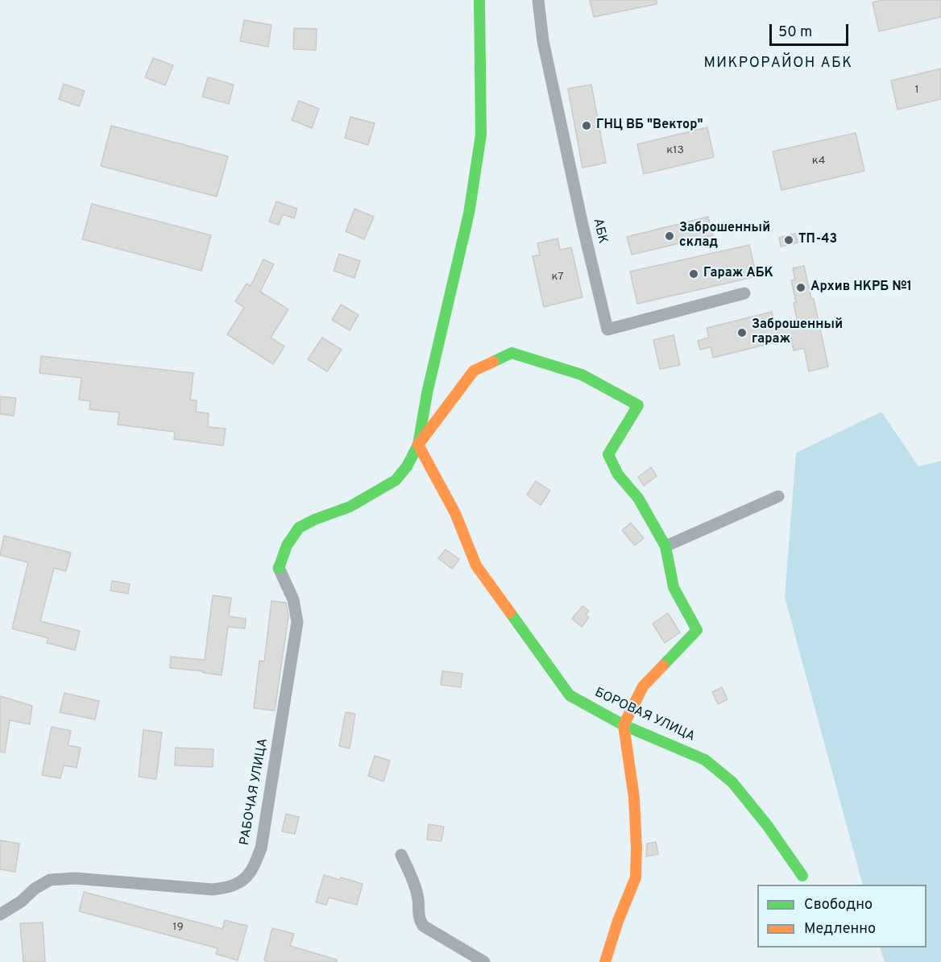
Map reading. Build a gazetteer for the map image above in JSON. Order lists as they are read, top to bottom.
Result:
{
  "streets": {
    "street": ["АБК", "БОРОВАЯ УЛИЦА", "РАБОЧАЯ УЛИЦА"]
  },
  "districts": ["МИКРОРАЙОН АБК"],
  "places": [
    "ГНЦ ВБ \"Вектор\"",
    "Заброшенный склад",
    "ТП-43",
    "Гараж АБК",
    "Архив НКРБ №1",
    "Заброшенный гараж"
  ],
  "house_numbers": [
    "1",
    "к13",
    "к4",
    "к7",
    "19"
  ],
  "legend": ["Свободно", "Медленно"],
  "scale_bar": "50 m"
}
